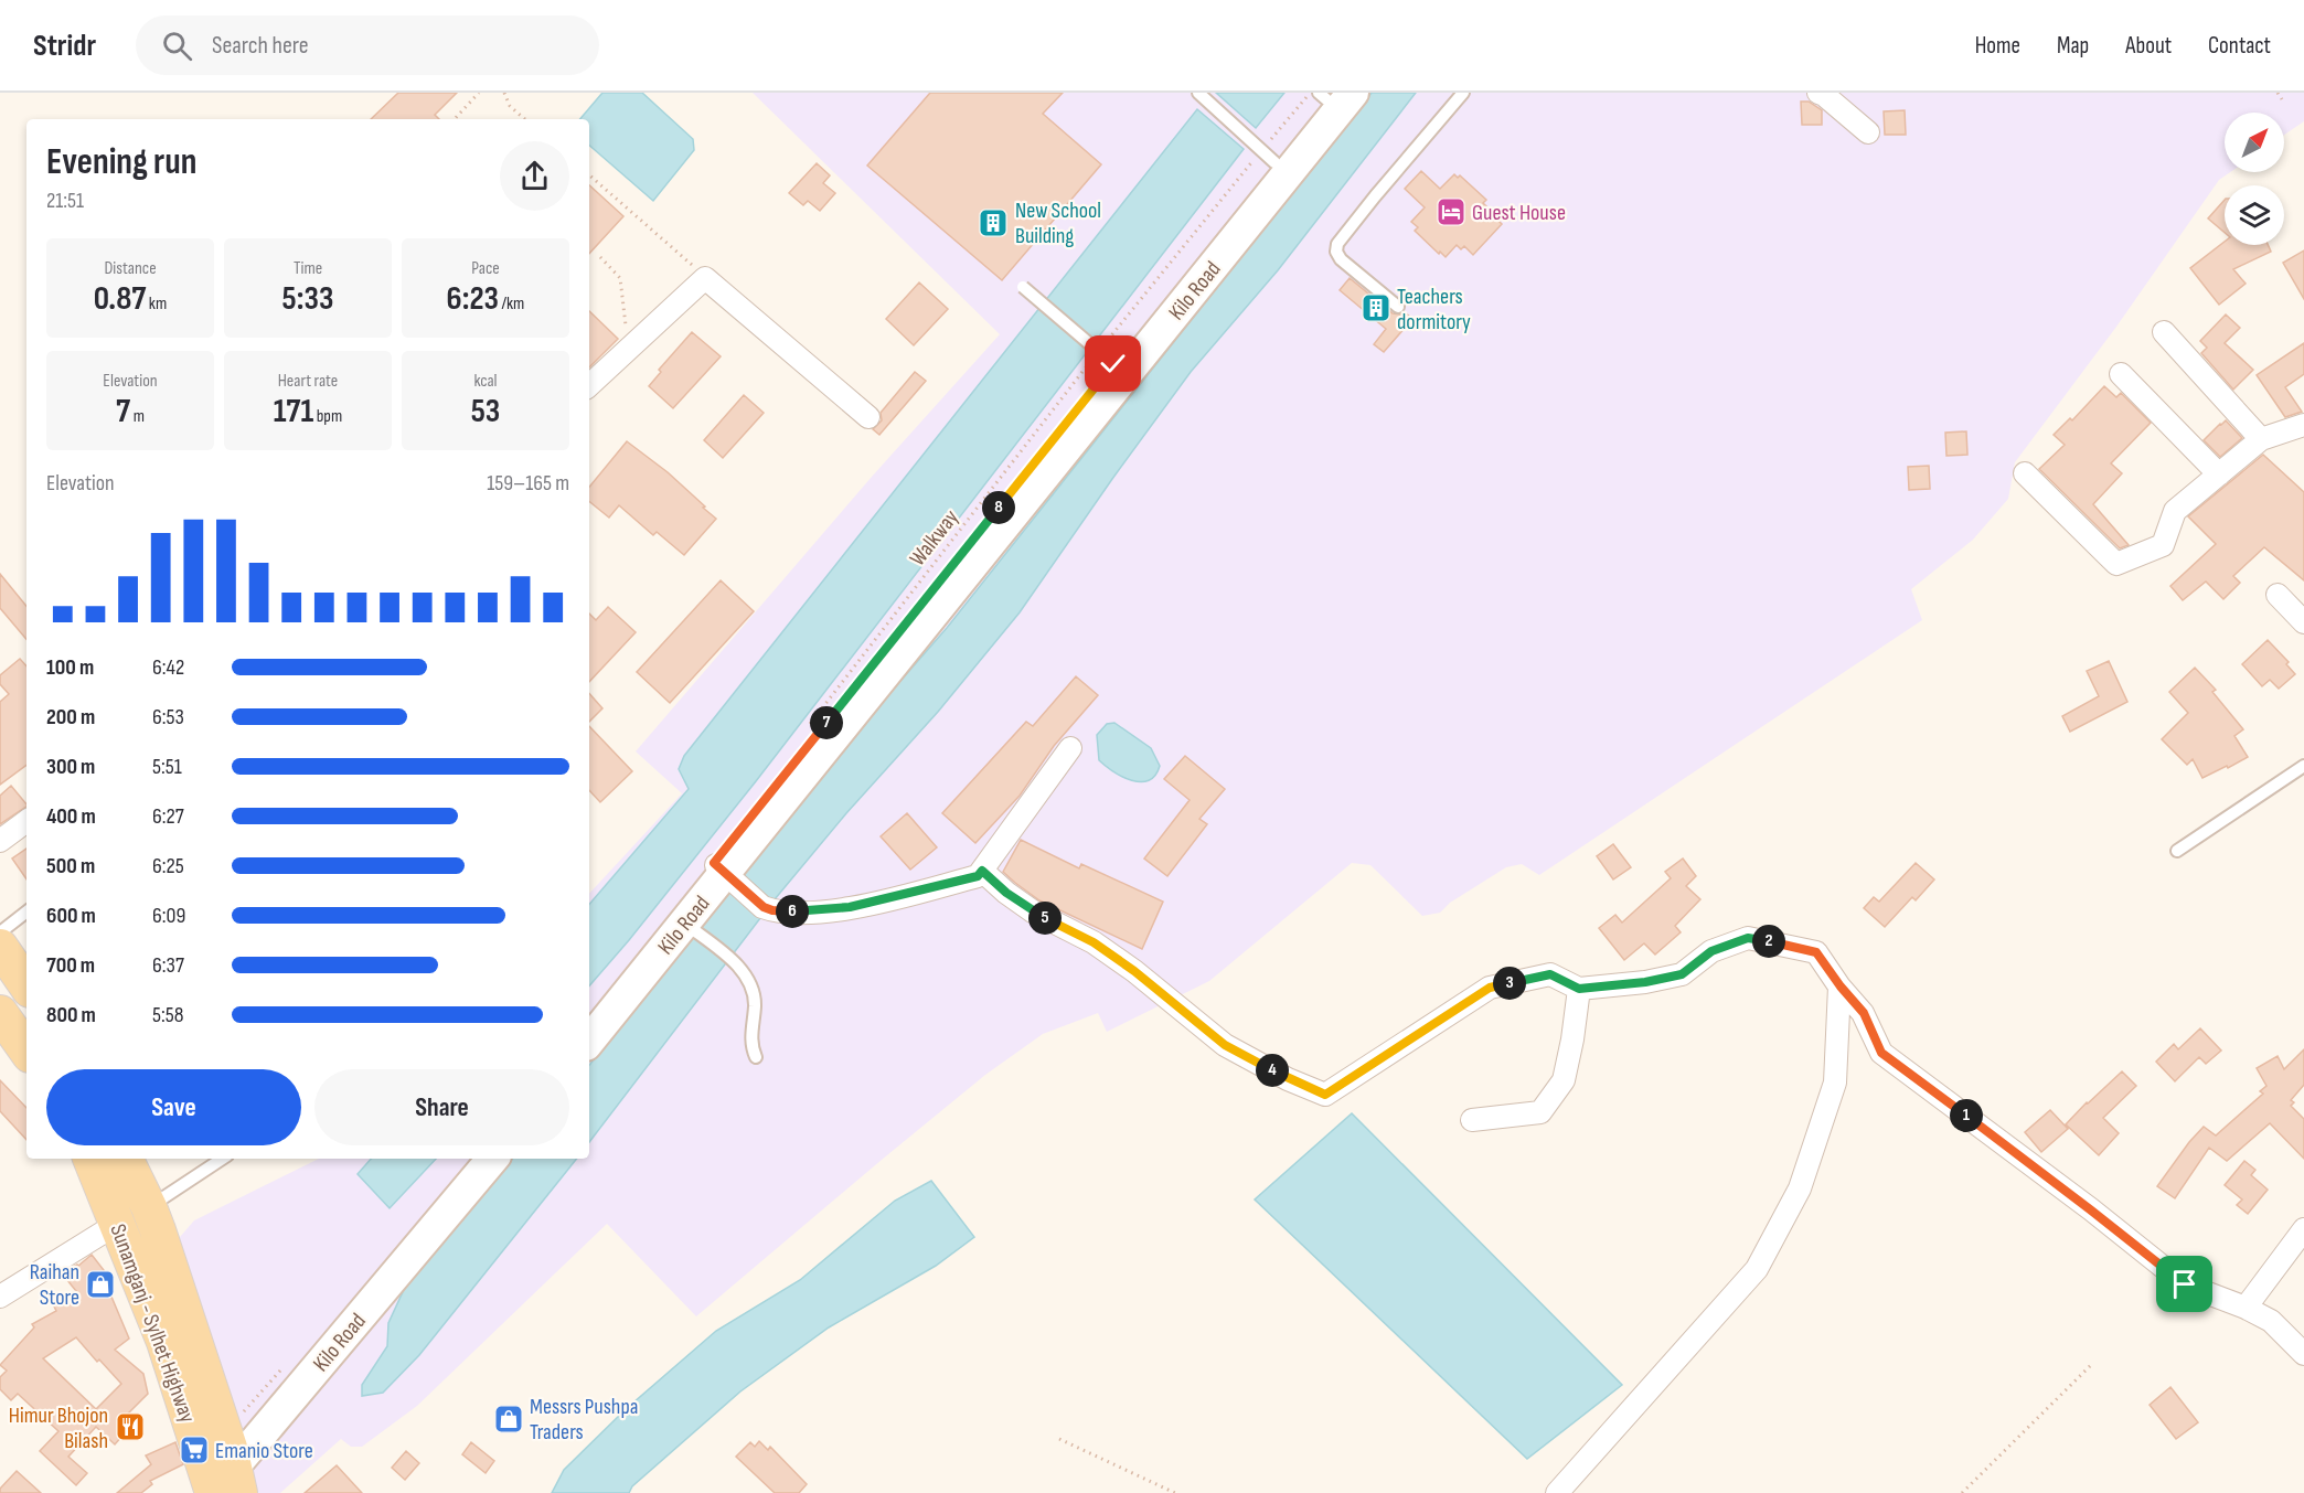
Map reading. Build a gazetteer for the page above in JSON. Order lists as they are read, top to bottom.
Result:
{
  "streets": {
    "main road": ["Sunamganj - Sylhet Highway"],
    "street": ["Kilo Road"],
    "path": ["Walkway"]
  },
  "crossings": [
    ["Kilo Road", "Walkway"],
    ["Kilo Road", "Sunamganj - Sylhet Highway"]
  ],
  "places": {
    "hotel": ["Guest House"],
    "building": ["New School Building", "Teachers dormitory"],
    "shop": ["Raihan Store", "Messrs Pushpa Traders"],
    "restaurant": ["Himur Bhojon Bilash"],
    "supermarket": ["Emanio Store"]
  },
  "north": "top right",
  "page": {
    "header": "Stridr",
    "search": "Search here",
    "nav": [
      "Home",
      "Map",
      "About",
      "Contact"
    ],
    "heading": ["Evening run", "21:51"],
    "stats": [
      ["Distance", "0.87 km"],
      ["Time", "5:33"],
      ["Pace", "6:23 /km"],
      ["Elevation", "7 m"],
      ["Heart rate", "171 bpm"],
      ["kcal", "53"]
    ],
    "chart": ["Elevation", "159–165 m"],
    "pins": [
      "8",
      "7",
      "6",
      "5",
      "2",
      "3",
      "4",
      "1"
    ],
    "list": [
      {
        "name": "100 m",
        "note": "6:42"
      },
      {
        "name": "200 m",
        "note": "6:53"
      },
      {
        "name": "300 m",
        "note": "5:51"
      },
      {
        "name": "400 m",
        "note": "6:27"
      },
      {
        "name": "500 m",
        "note": "6:25"
      },
      {
        "name": "600 m",
        "note": "6:09"
      },
      {
        "name": "700 m",
        "note": "6:37"
      },
      {
        "name": "800 m",
        "note": "5:58"
      }
    ],
    "buttons": ["Save", "Share"]
  }
}
